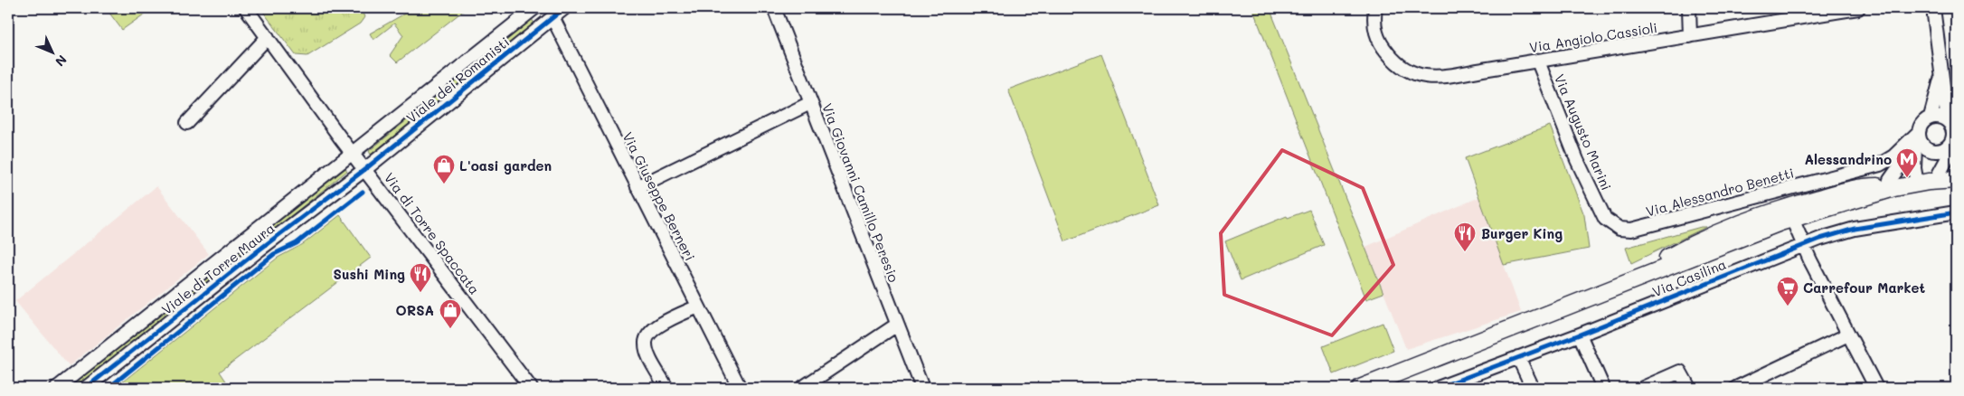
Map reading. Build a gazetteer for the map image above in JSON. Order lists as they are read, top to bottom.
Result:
{
  "streets": {
    "main road": ["Via Casilina"],
    "street": [
      "Via Angiolo Cassioli",
      "Viale dei Romanisti",
      "Via Augusto Marini",
      "Via Alessandro Benetti",
      "Via Giovanni Camillo Peresio",
      "Via Giuseppe Berneri",
      "Via di Torre Spaccata",
      "Viale di Torre Maura"
    ]
  },
  "crossings": [
    ["Via Angiolo Cassioli", "Via Augusto Marini"],
    ["Viale dei Romanisti", "Via Giuseppe Berneri"],
    ["Viale dei Romanisti", "Via di Torre Spaccata"],
    ["Viale dei Romanisti", "Viale di Torre Maura"],
    ["Via Augusto Marini", "Via Alessandro Benetti"],
    ["Via di Torre Spaccata", "Viale di Torre Maura"]
  ],
  "places": {
    "metro station": ["Alessandrino"],
    "shop": ["L'oasi garden", "ORSA"],
    "restaurant": ["Burger King", "Sushi Ming"],
    "supermarket": ["Carrefour Market"]
  },
  "north": "bottom right"
}
